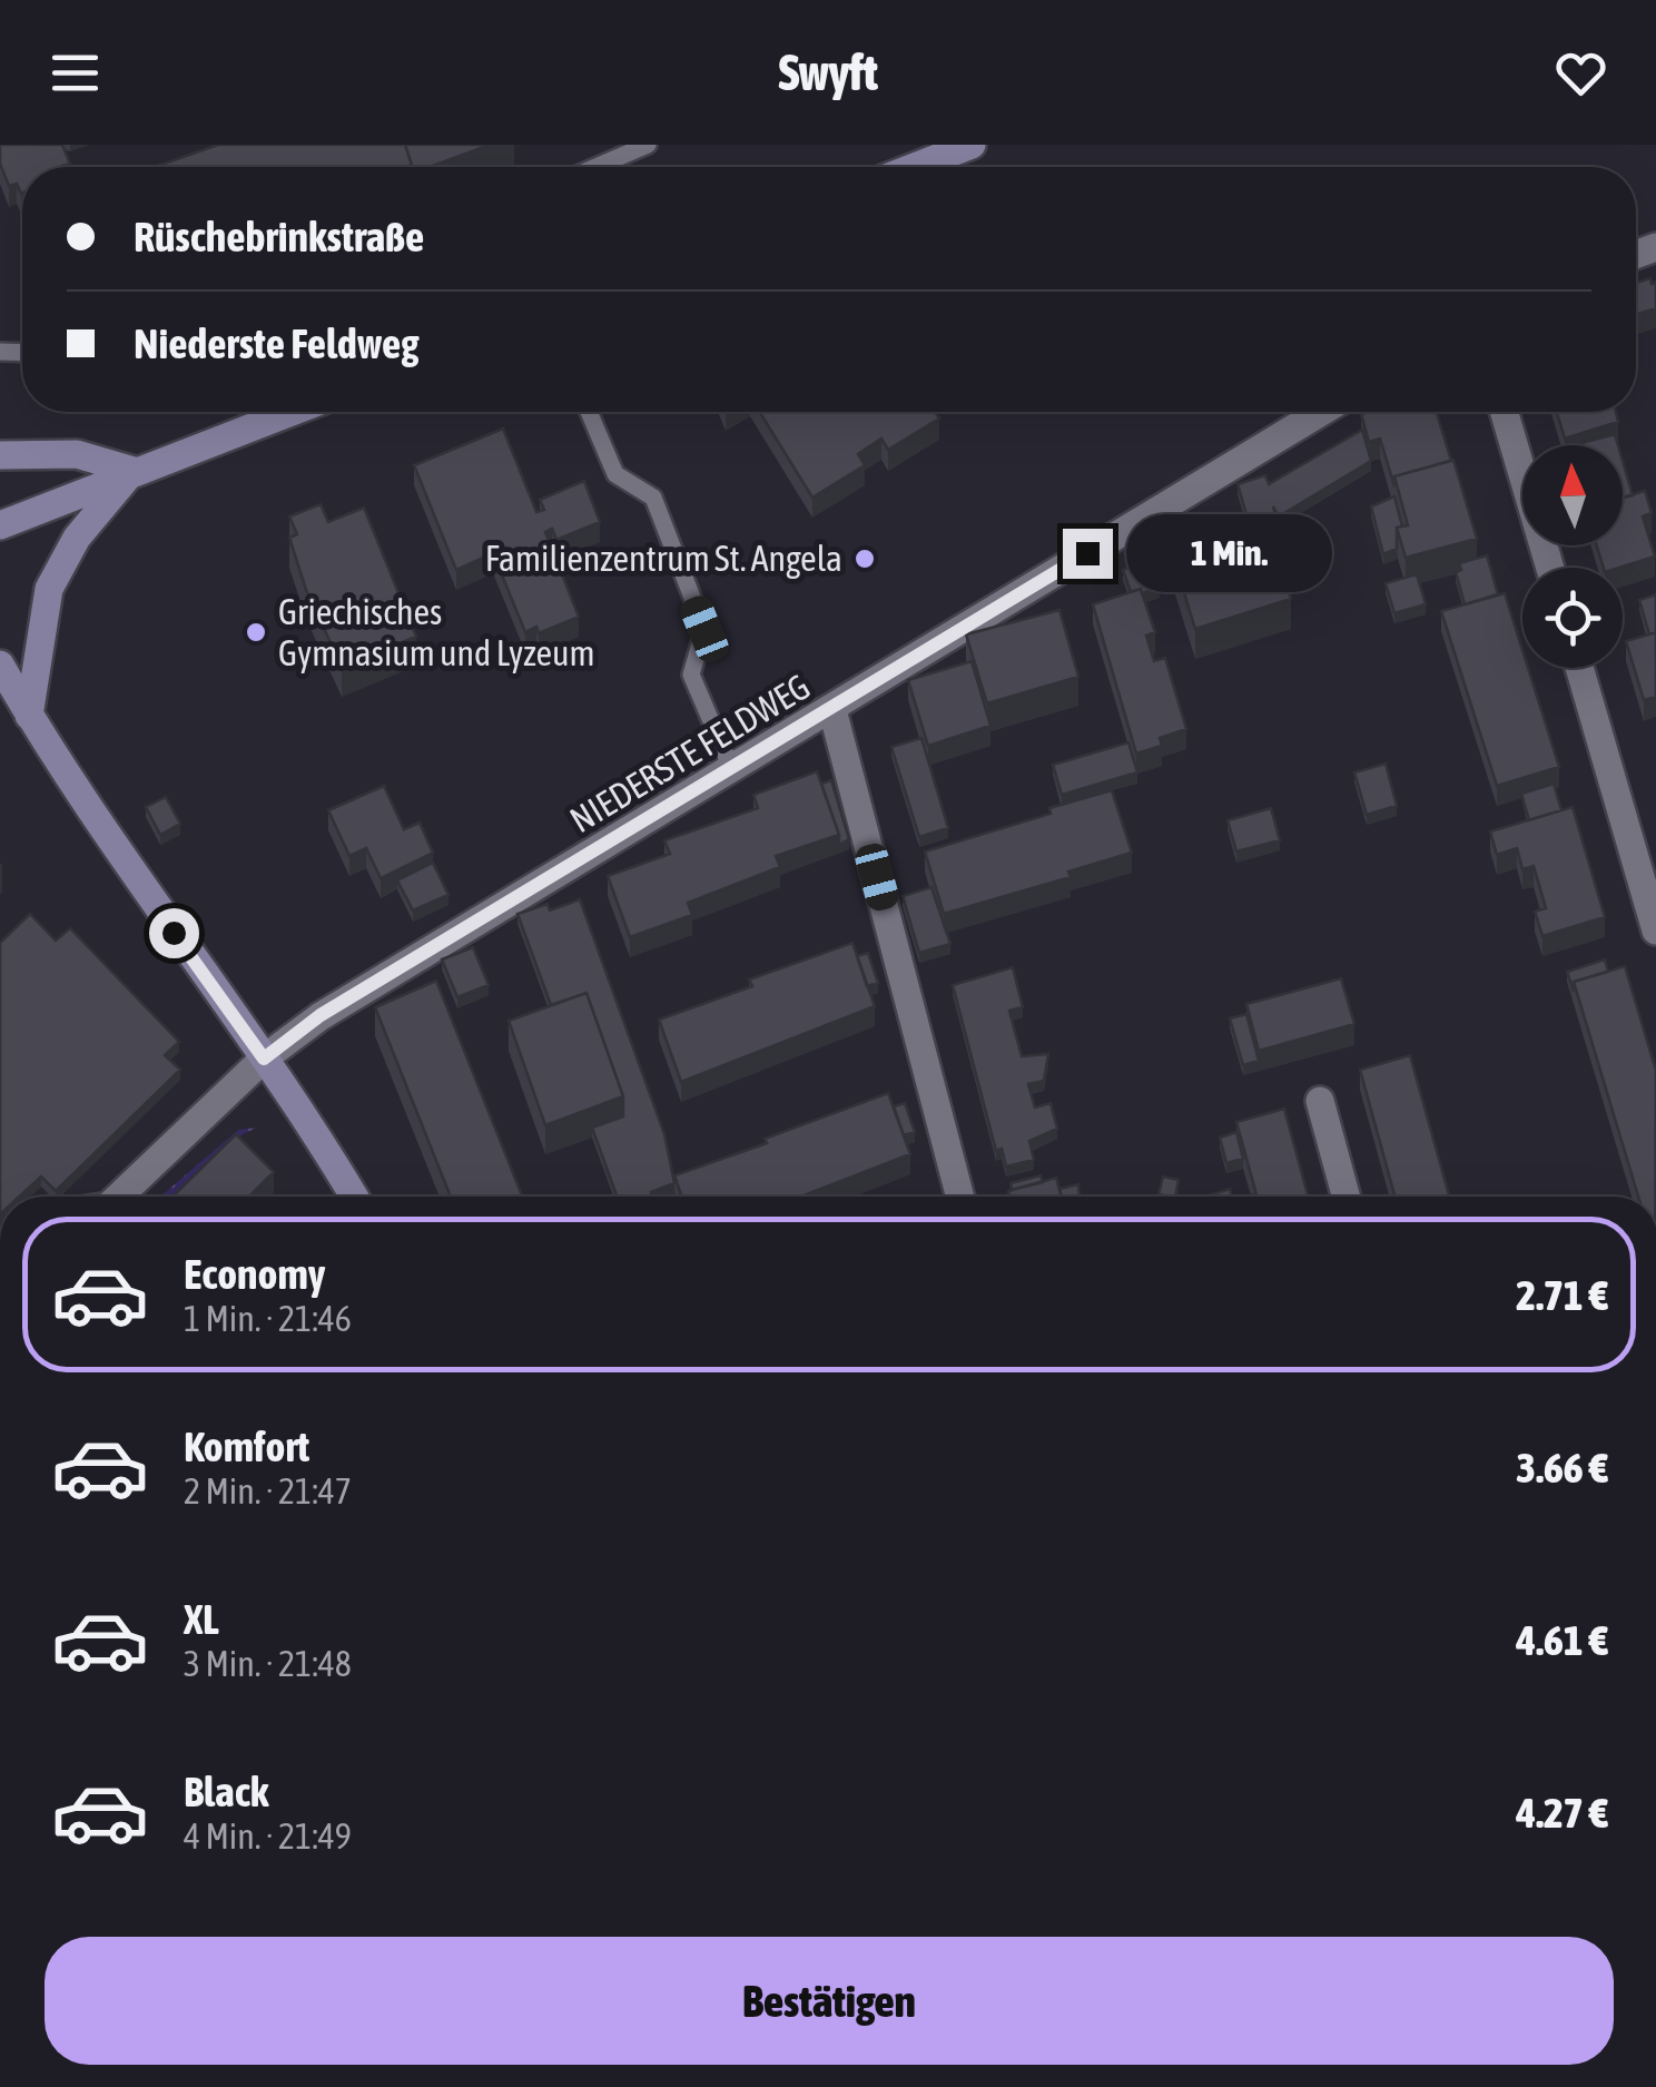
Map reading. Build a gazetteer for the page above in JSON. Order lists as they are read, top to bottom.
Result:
{
  "streets": {
    "street": ["NIEDERSTE FELDWEG"]
  },
  "places": ["Familienzentrum St. Angela", "Griechisches Gymnasium und Lyzeum"],
  "north": "top",
  "page": {
    "header": "Swyft",
    "banner": ["Rüschebrinkstraße", "Niederste Feldweg"],
    "bubble": "1 Min.",
    "list": [
      {
        "name": "Economy",
        "note": "1 Min. · 21:46",
        "value": "2.71 €"
      },
      {
        "name": "Komfort",
        "note": "2 Min. · 21:47",
        "value": "3.66 €"
      },
      {
        "name": "XL",
        "note": "3 Min. · 21:48",
        "value": "4.61 €"
      },
      {
        "name": "Black",
        "note": "4 Min. · 21:49",
        "value": "4.27 €"
      }
    ],
    "buttons": "Bestätigen"
  }
}
